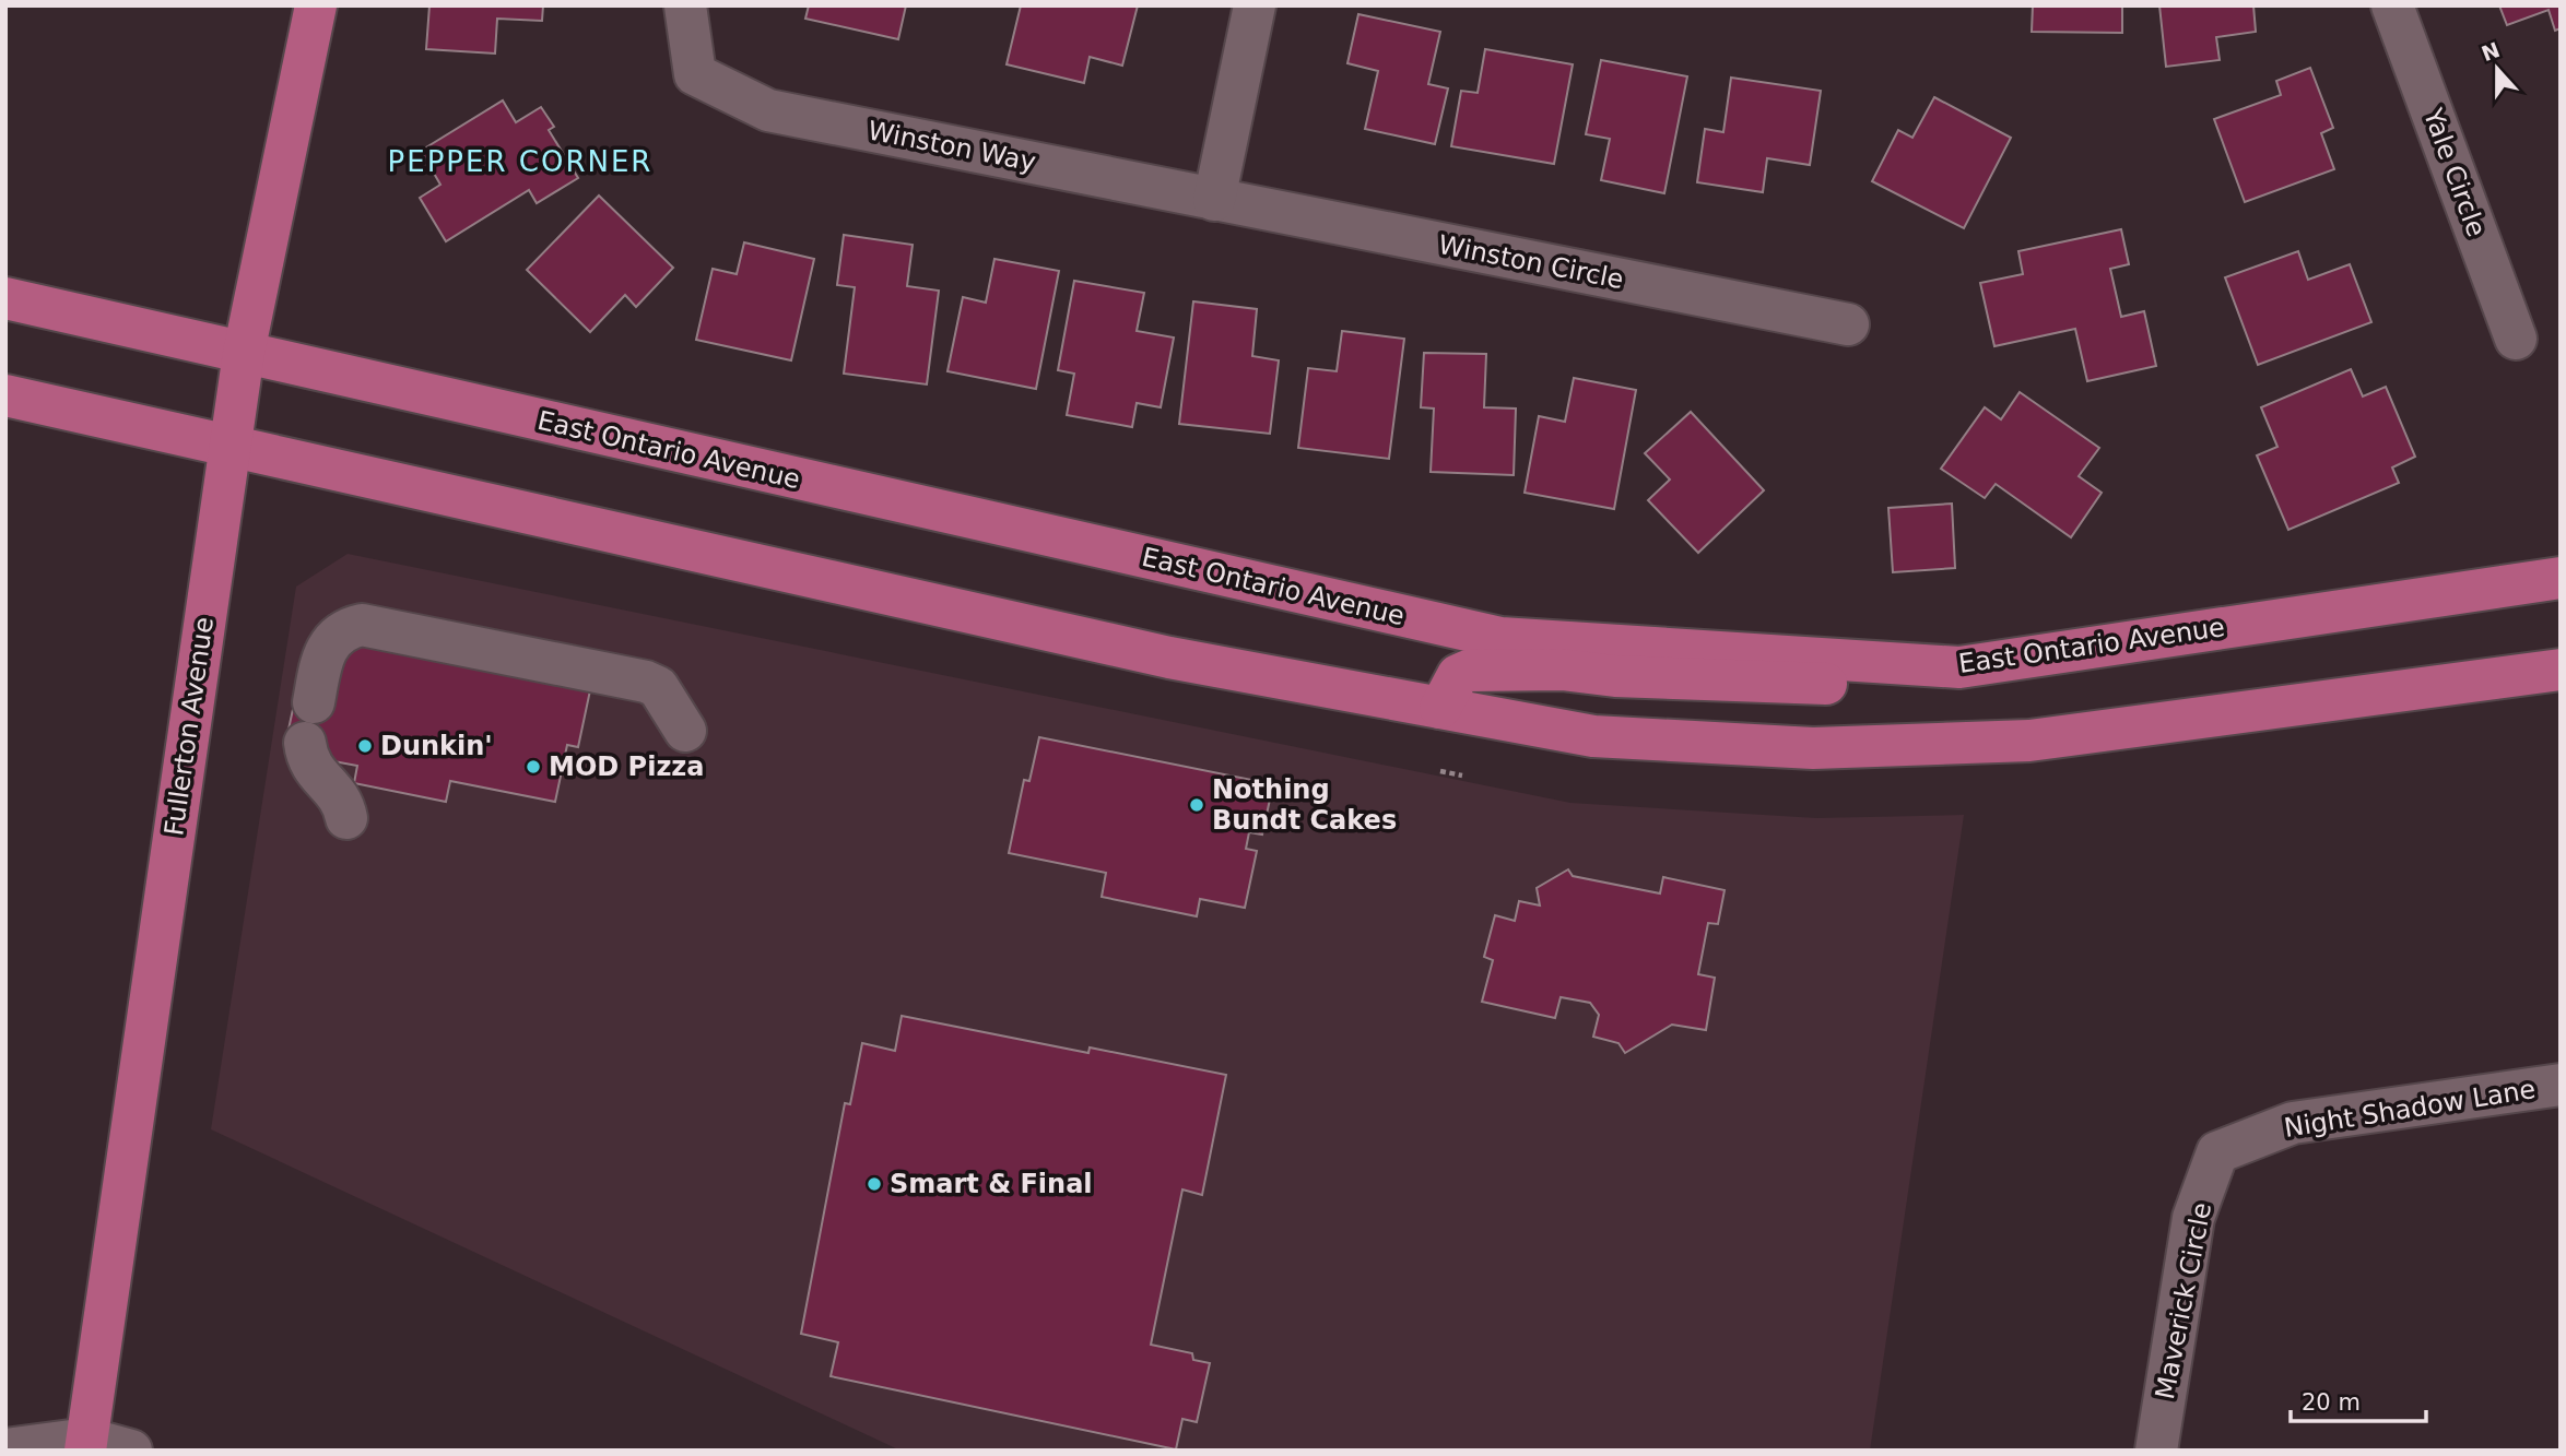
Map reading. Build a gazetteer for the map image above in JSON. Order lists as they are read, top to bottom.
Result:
{
  "streets": {
    "main road": ["East Ontario Avenue", "Fullerton Avenue"],
    "street": [
      "Winston Way",
      "Yale Circle",
      "Winston Circle",
      "Night Shadow Lane",
      "Maverick Circle"
    ]
  },
  "crossings": [
    ["Winston Way", "Winston Circle"],
    ["East Ontario Avenue", "Fullerton Avenue"],
    ["Night Shadow Lane", "Maverick Circle"]
  ],
  "districts": ["PEPPER CORNER"],
  "places": [
    "Dunkin'",
    "MOD Pizza",
    "Nothing Bundt Cakes",
    "Smart & Final"
  ],
  "scale_bar": "20 m",
  "north": "top"
}
